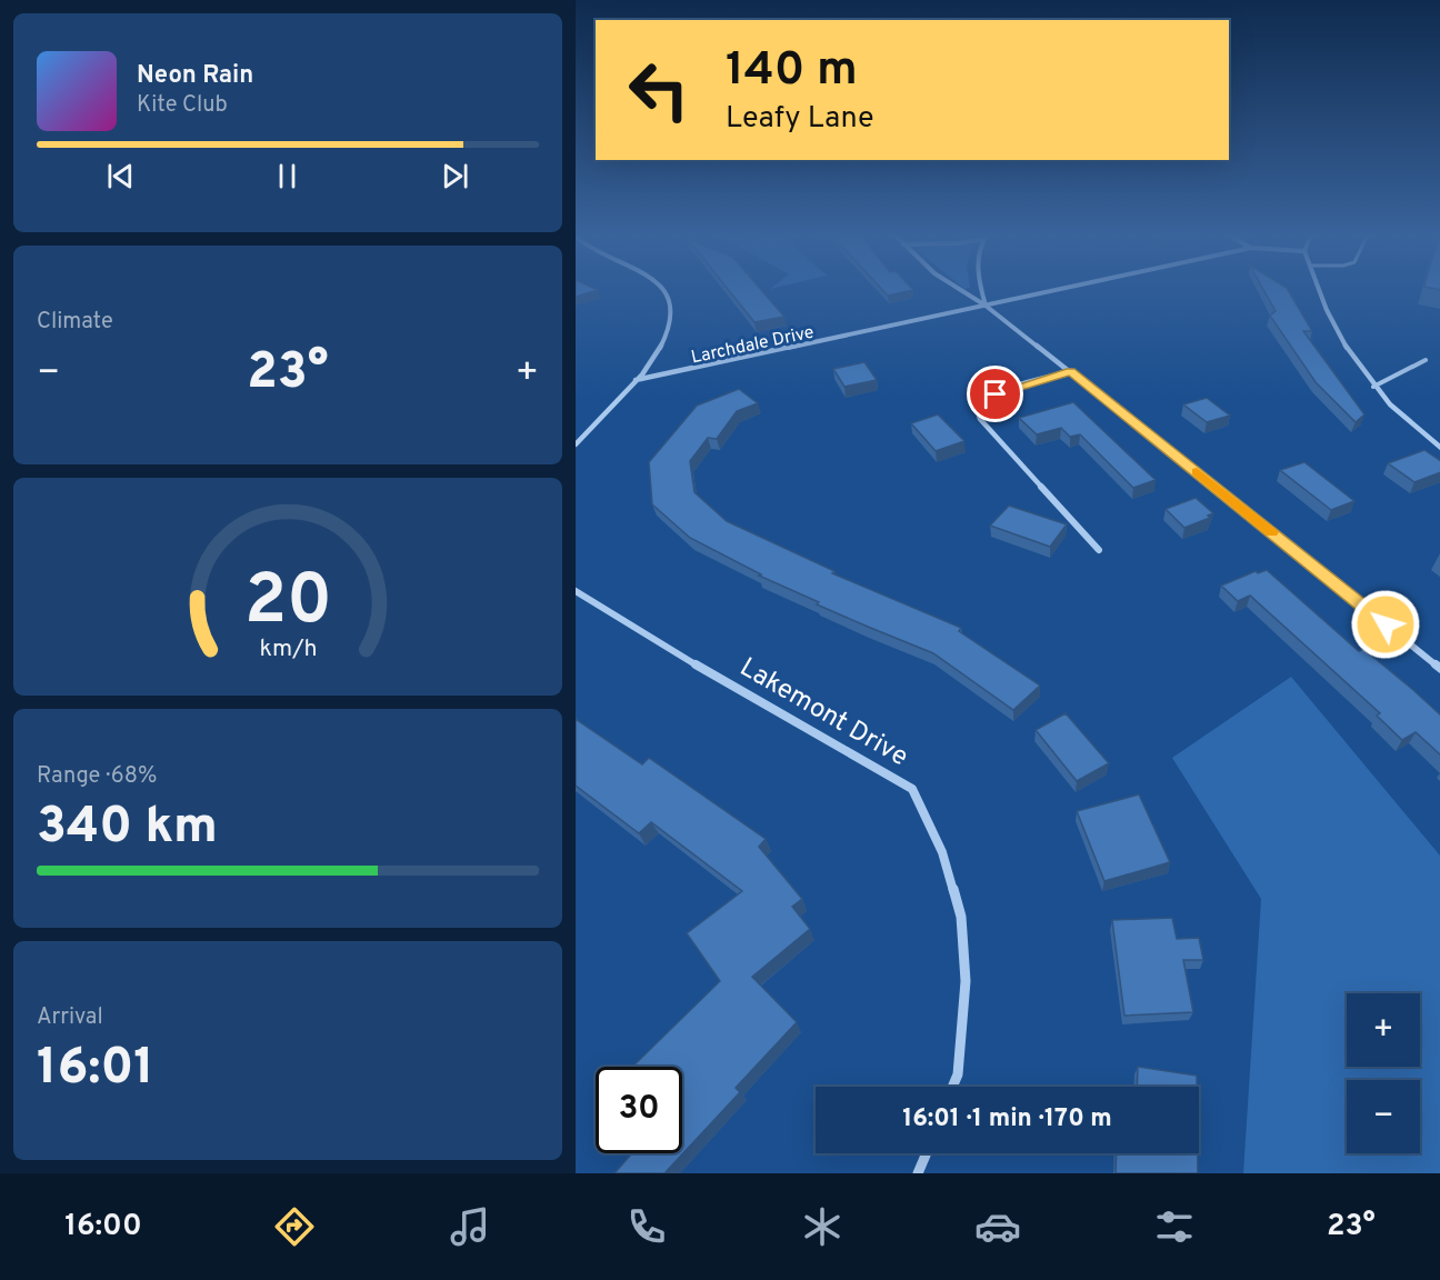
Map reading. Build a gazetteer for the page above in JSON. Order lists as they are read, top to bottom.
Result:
{
  "streets": {
    "street": ["Larchdale Drive", "Lakemont Drive"]
  },
  "page": {
    "turn": ["140 m", "Leafy Lane"],
    "song": ["Neon Rain", "Kite Club"],
    "tile": [
      "Climate",
      ["Range · 68%", "340 km"],
      ["Arrival", "16:01"]
    ],
    "heat": ["−", "23°", "+"],
    "map_buttons": ["+", "−"],
    "limit": "30",
    "trip": "16:01 · 1 min · 170 m",
    "tabs": ["16:00", "23°"],
    "gauge": ["20", "km/h"]
  }
}
